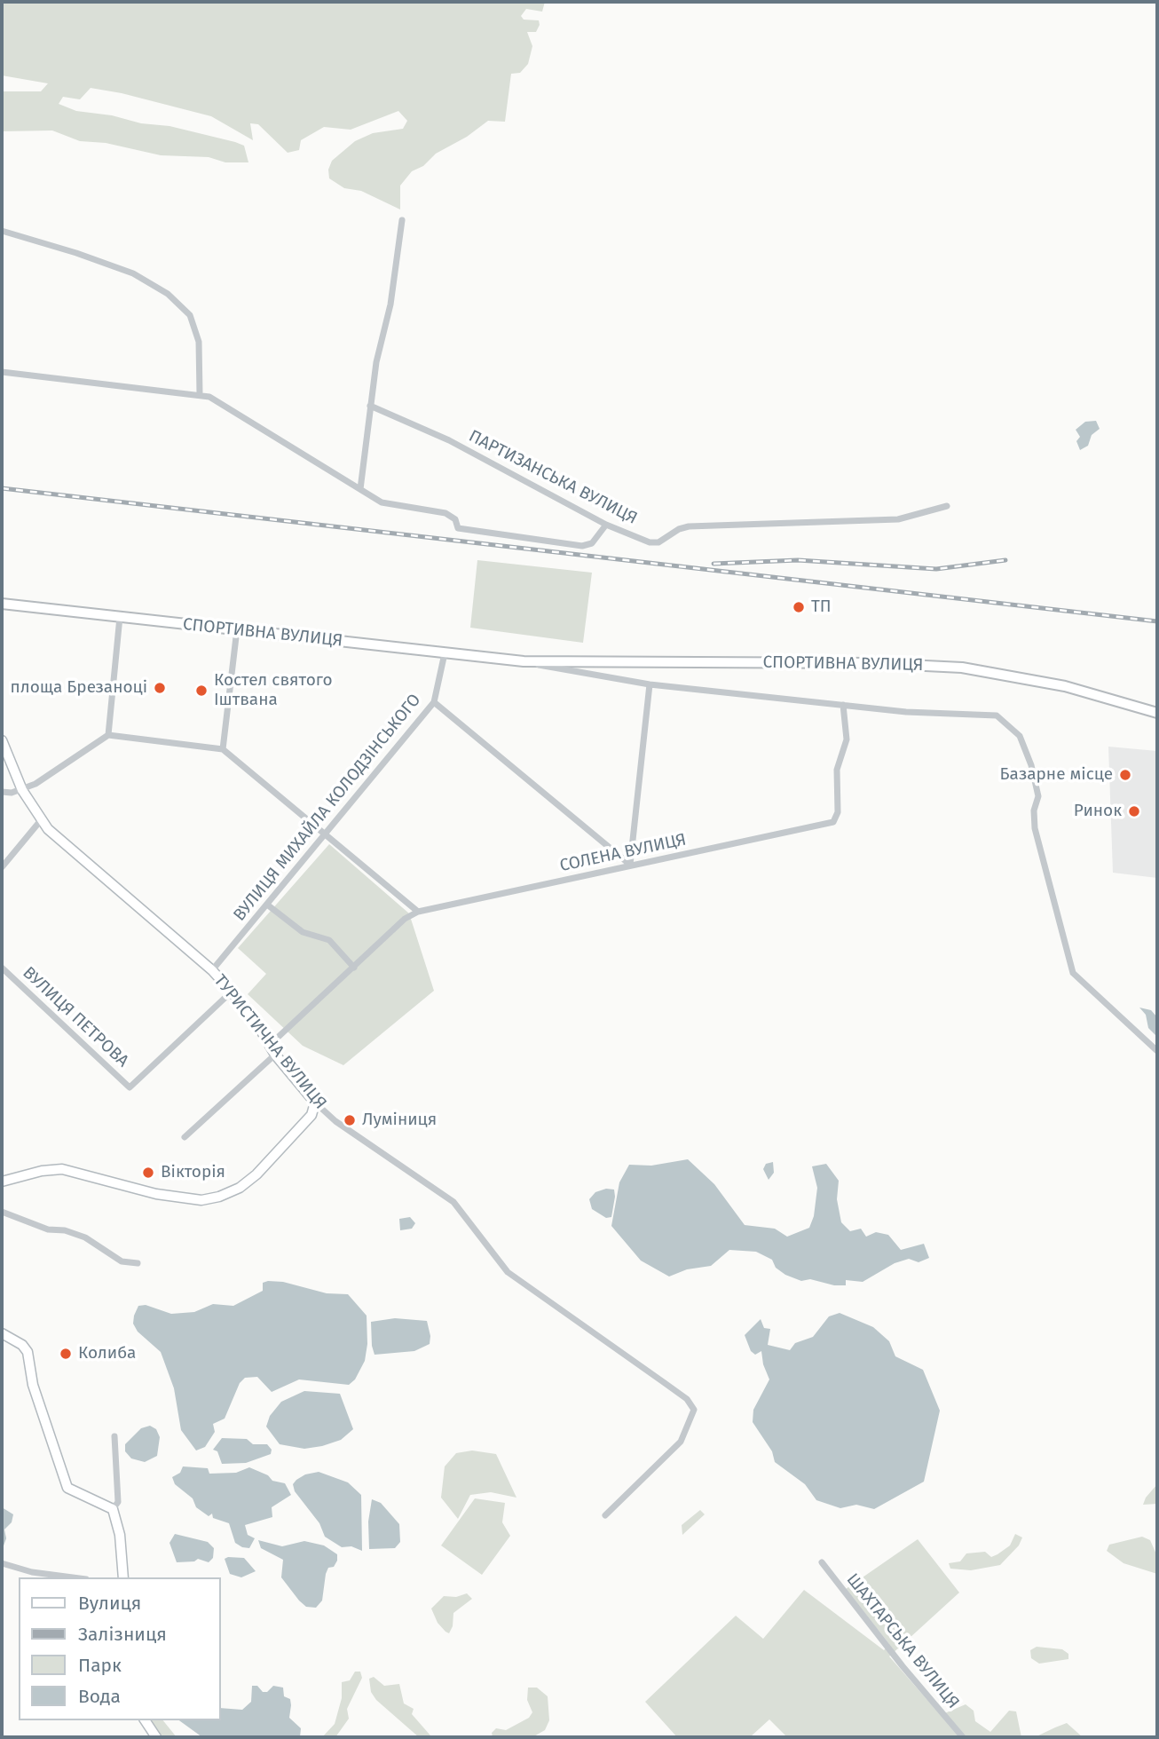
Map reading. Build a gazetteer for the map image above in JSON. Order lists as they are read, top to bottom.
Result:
{
  "streets": {
    "main road": ["СПОРТИВНА ВУЛИЦЯ"],
    "street": [
      "ПАРТИЗАНСЬКА ВУЛИЦЯ",
      "ВУЛИЦЯ МИХАЙЛА КОЛОДЗІНСЬКОГО",
      "СОЛЕНА ВУЛИЦЯ",
      "ВУЛИЦЯ ПЕТРОВА",
      "ТУРИСТИЧНА ВУЛИЦЯ",
      "ШАХТАРСЬКА ВУЛИЦЯ"
    ]
  },
  "crossings": [
    ["СПОРТИВНА ВУЛИЦЯ", "ВУЛИЦЯ МИХАЙЛА КОЛОДЗІНСЬКОГО"],
    ["СПОРТИВНА ВУЛИЦЯ", "СОЛЕНА ВУЛИЦЯ"],
    ["ВУЛИЦЯ МИХАЙЛА КОЛОДЗІНСЬКОГО", "ТУРИСТИЧНА ВУЛИЦЯ"],
    ["ВУЛИЦЯ ПЕТРОВА", "ТУРИСТИЧНА ВУЛИЦЯ"]
  ],
  "places": [
    "ТП",
    "площа Брезаноці",
    "Костел святого Іштвана",
    "Базарне місце",
    "Ринок",
    "Луміниця",
    "Вікторія",
    "Колиба"
  ],
  "legend": [
    "Вулиця",
    "Залізниця",
    "Парк",
    "Вода"
  ]
}
